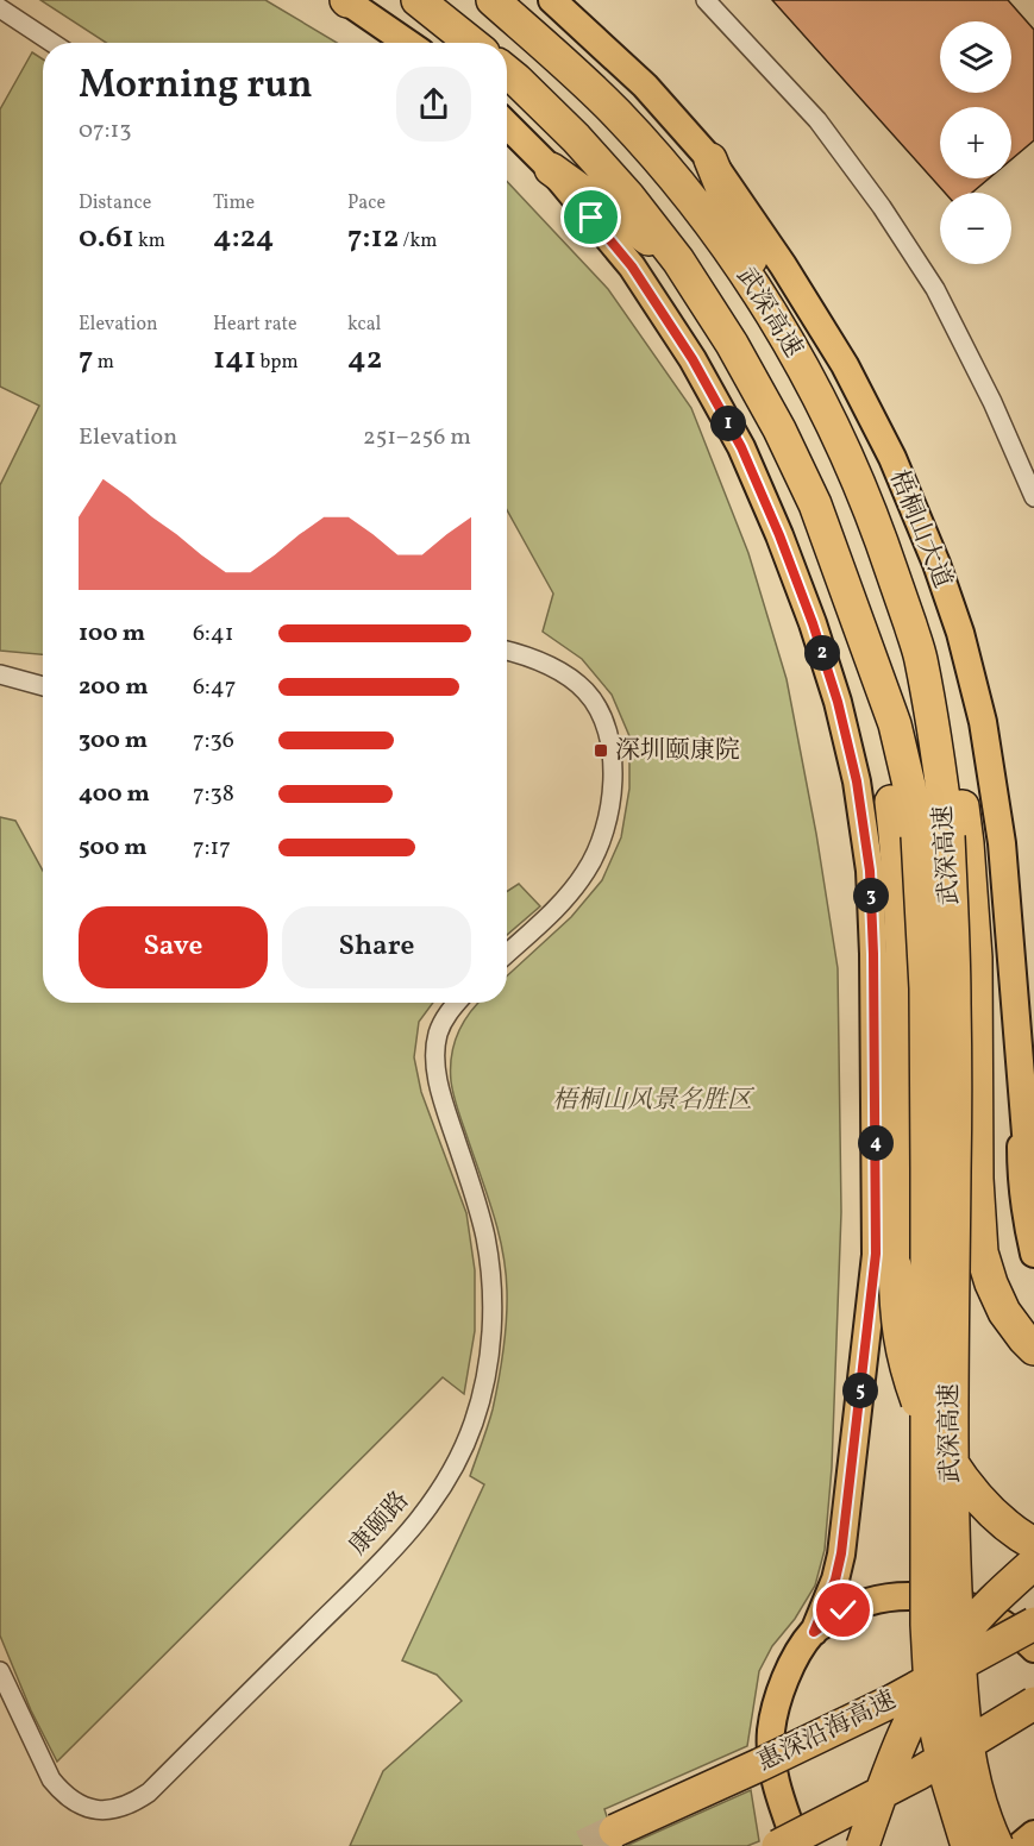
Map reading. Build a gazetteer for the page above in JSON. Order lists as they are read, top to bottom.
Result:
{
  "streets": {
    "highway": ["武深高速", "惠深沿海高速"],
    "main road": ["梧桐山大道"],
    "street": ["康颐路"]
  },
  "parks": ["梧桐山风景名胜区"],
  "places": {
    "transit": ["深圳颐康院"]
  },
  "page": {
    "map_buttons": ["+", "−"],
    "heading": ["Morning run", "07:13"],
    "stats": [
      ["Distance", "0.61 km"],
      ["Time", "4:24"],
      ["Pace", "7:12 /km"],
      ["Elevation", "7 m"],
      ["Heart rate", "141 bpm"],
      ["kcal", "42"]
    ],
    "pins": [
      "1",
      "2",
      "3",
      "4",
      "5"
    ],
    "chart": ["Elevation", "251–256 m"],
    "list": [
      {
        "name": "100 m",
        "note": "6:41"
      },
      {
        "name": "200 m",
        "note": "6:47"
      },
      {
        "name": "300 m",
        "note": "7:36"
      },
      {
        "name": "400 m",
        "note": "7:38"
      },
      {
        "name": "500 m",
        "note": "7:17"
      }
    ],
    "buttons": ["Save", "Share"]
  }
}
